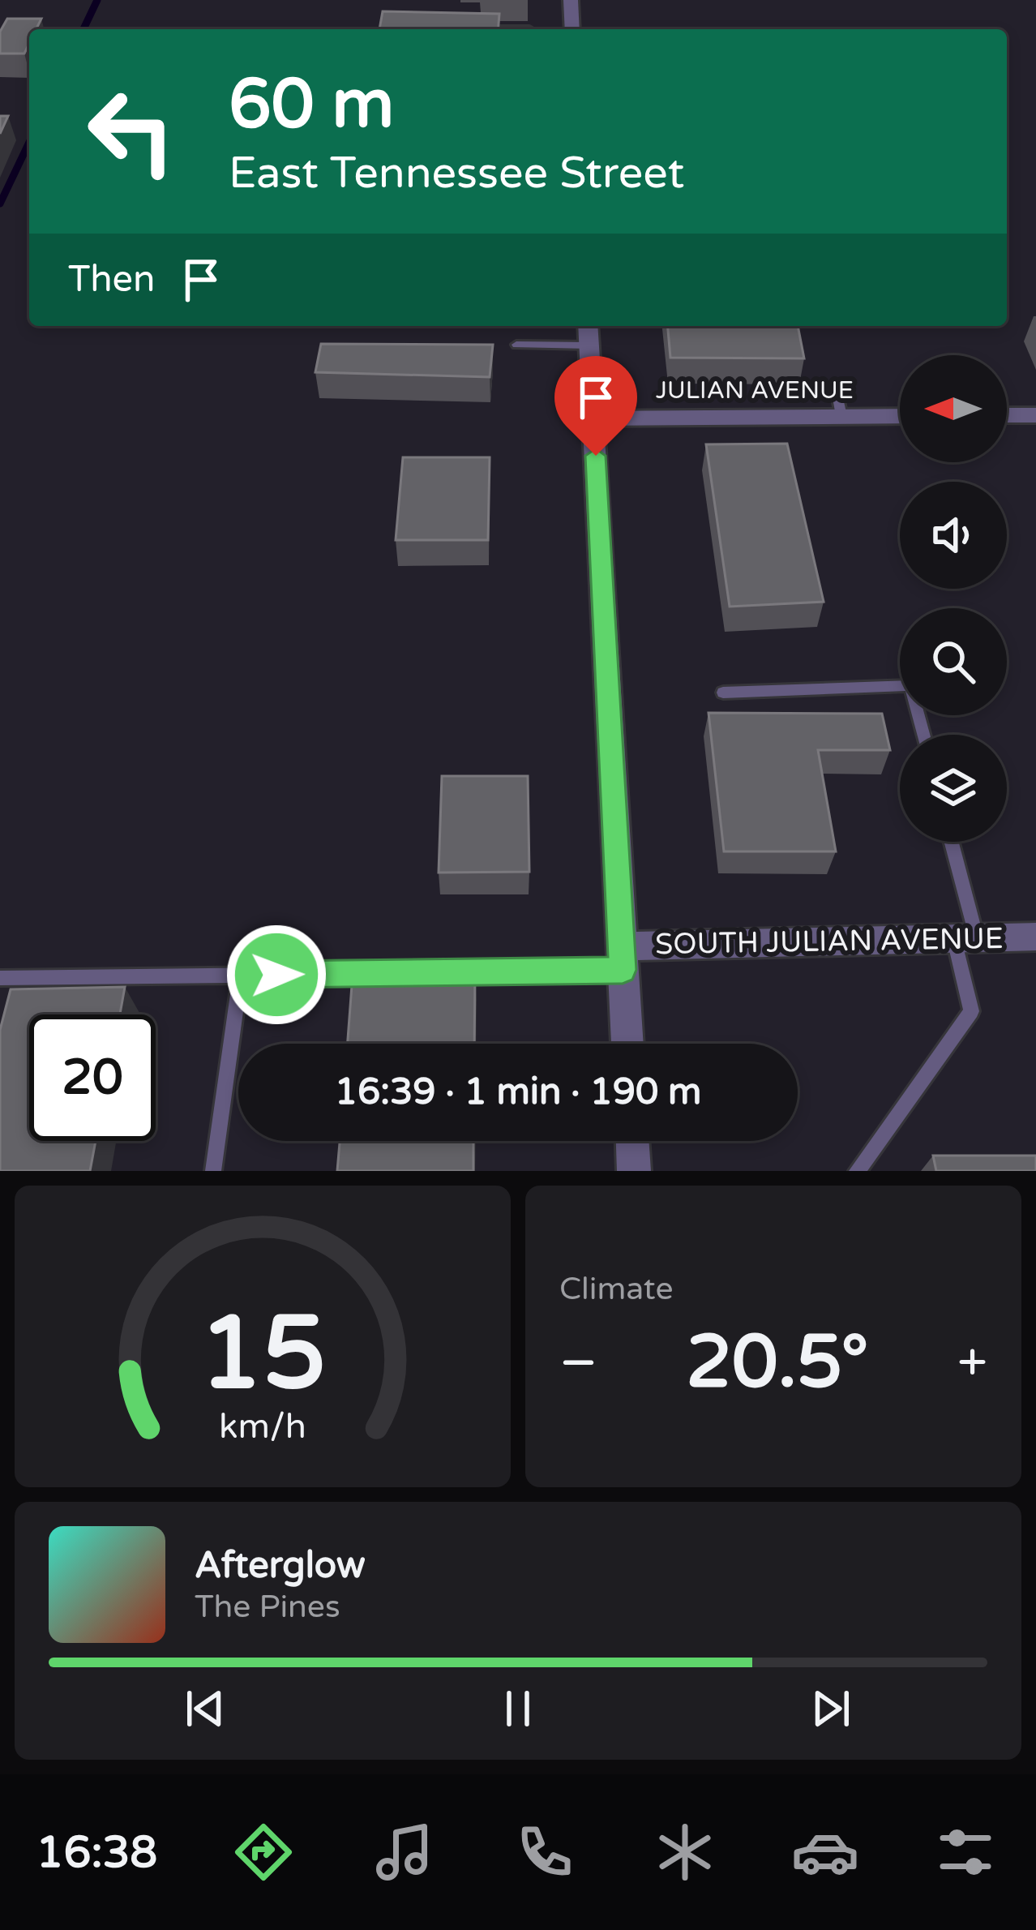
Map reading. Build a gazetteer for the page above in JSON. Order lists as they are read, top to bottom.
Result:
{
  "streets": {
    "street": ["JULIAN AVENUE", "SOUTH JULIAN AVENUE"]
  },
  "north": "left",
  "page": {
    "turn": ["60 m", "East Tennessee Street"],
    "then": "Then",
    "limit": "20",
    "trip": "16:39 · 1 min · 190 m",
    "tile": "Climate",
    "heat": ["−", "20.5°", "+"],
    "song": ["Afterglow", "The Pines"],
    "tabs": "16:38",
    "gauge": ["15", "km/h"]
  }
}
